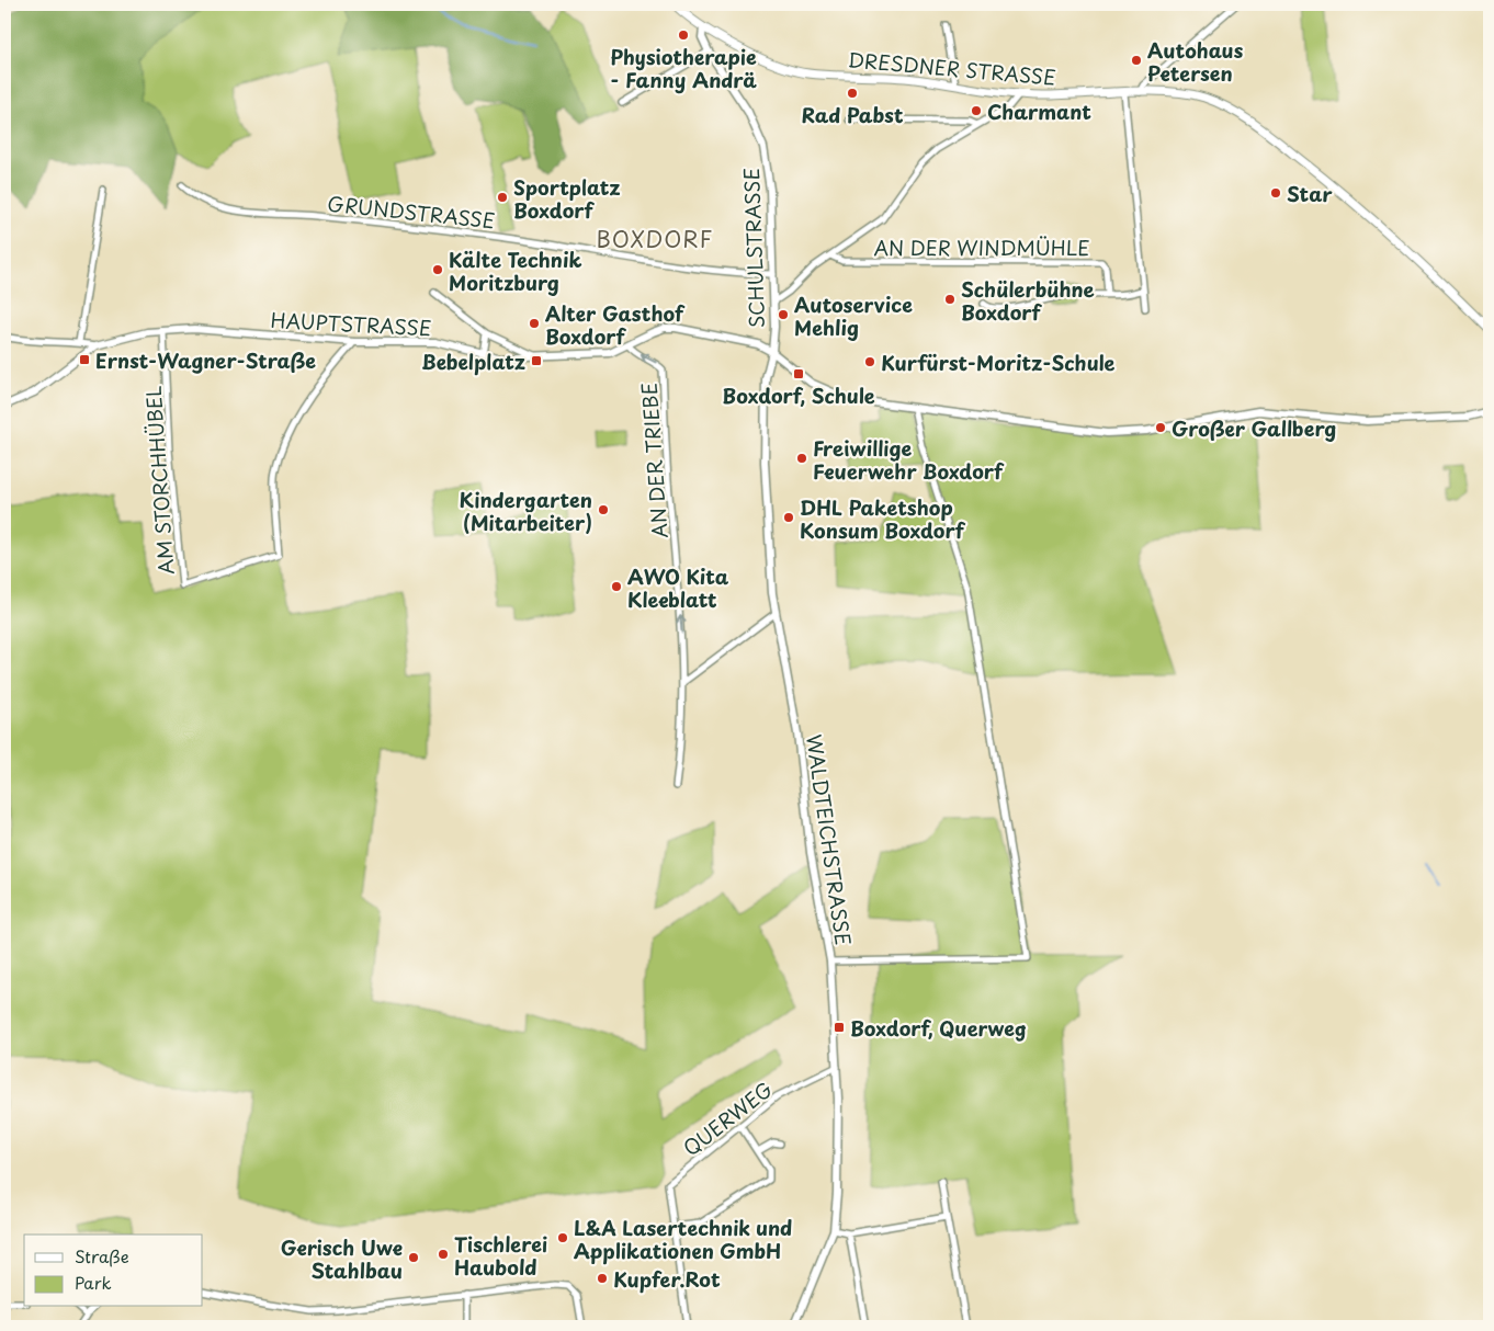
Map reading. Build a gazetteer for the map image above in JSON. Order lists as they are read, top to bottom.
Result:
{
  "streets": {
    "main road": ["DRESDNER STRASSE"],
    "street": [
      "GRUNDSTRASSE",
      "AN DER WINDMÜHLE",
      "SCHULSTRASSE",
      "HAUPTSTRASSE",
      "AN DER TRIEBE",
      "AM STORCHHÜBEL",
      "WALDTEICHSTRASSE",
      "QUERWEG"
    ]
  },
  "crossings": [
    ["DRESDNER STRASSE", "SCHULSTRASSE"],
    ["GRUNDSTRASSE", "SCHULSTRASSE"],
    ["SCHULSTRASSE", "HAUPTSTRASSE"],
    ["SCHULSTRASSE", "WALDTEICHSTRASSE"],
    ["HAUPTSTRASSE", "AN DER TRIEBE"],
    ["HAUPTSTRASSE", "AM STORCHHÜBEL"],
    ["HAUPTSTRASSE", "WALDTEICHSTRASSE"],
    ["WALDTEICHSTRASSE", "QUERWEG"]
  ],
  "one_way": ["AN DER TRIEBE"],
  "districts": ["BOXDORF"],
  "places": {
    "other": [
      "Physiotherapie - Fanny Andrä",
      "Autohaus Petersen",
      "Rad Pabst",
      "Charmant",
      "Star",
      "Sportplatz Boxdorf",
      "Kälte Technik Moritzburg",
      "Schülerbühne Boxdorf",
      "Autoservice Mehlig",
      "Alter Gasthof Boxdorf",
      "Kurfürst-Moritz-Schule",
      "Großer Gallberg",
      "Freiwillige Feuerwehr Boxdorf",
      "Kindergarten (Mitarbeiter)",
      "DHL Paketshop Konsum Boxdorf",
      "AWO Kita Kleeblatt",
      "L&A Lasertechnik und Applikationen GmbH",
      "Tischlerei Haubold",
      "Gerisch Uwe Stahlbau",
      "Kupfer.Rot"
    ],
    "transit": [
      "Ernst-Wagner-Straße",
      "Bebelplatz",
      "Boxdorf, Schule",
      "Boxdorf, Querweg"
    ]
  },
  "legend": ["Straße", "Park"]
}
